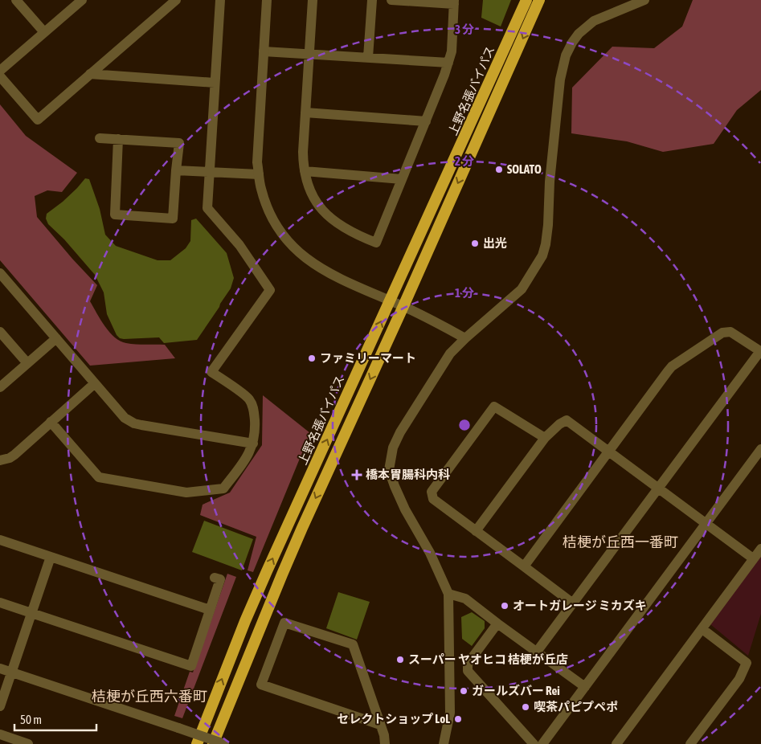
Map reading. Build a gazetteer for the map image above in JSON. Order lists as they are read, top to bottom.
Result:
{
  "streets": {
    "highway": ["上野名張バイパス"]
  },
  "districts": ["桔梗が丘西一番町", "桔梗が丘西六番町"],
  "places": {
    "other": [
      "SOLATO",
      "出光",
      "ファミリーマート",
      "オートガレージ ミカズキ",
      "スーパー ヤオヒコ 桔梗が丘店",
      "ガールズバー Rei",
      "喫茶パピプペポ",
      "セレクトショップ LoL"
    ],
    "health": ["橋本胃腸科内科"]
  },
  "scale_bar": "50 m",
  "rings": ["3 分", "2 分", "1 分"]
}
